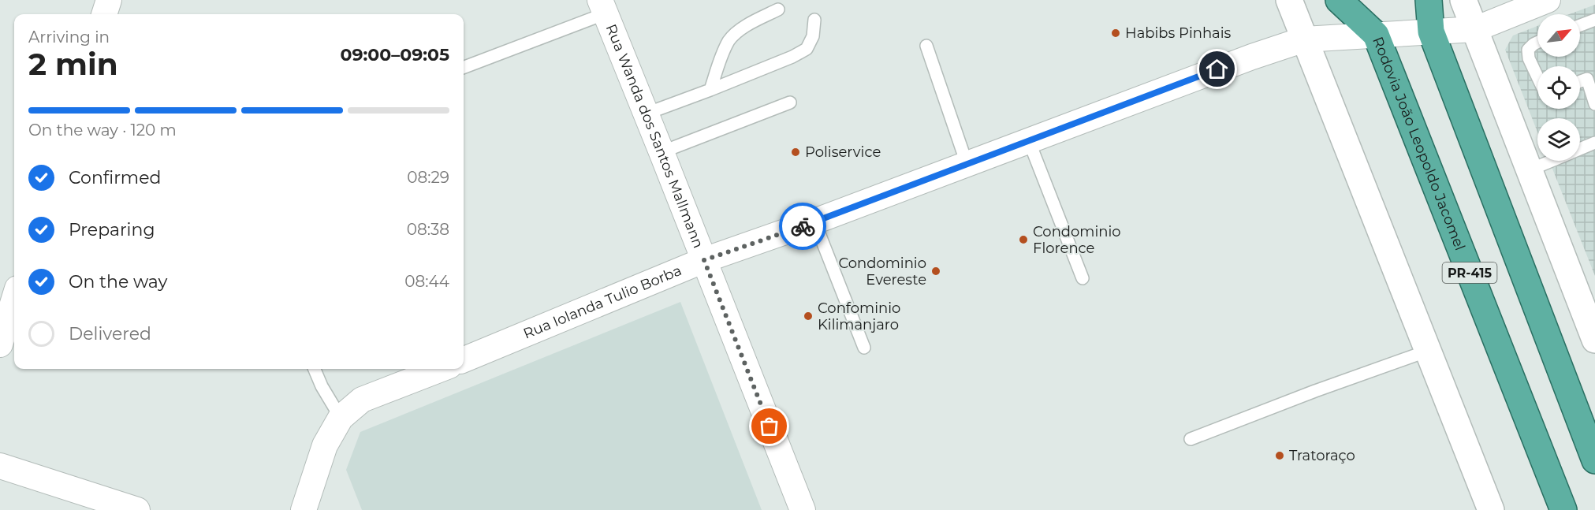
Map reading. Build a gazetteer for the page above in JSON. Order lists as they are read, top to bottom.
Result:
{
  "streets": {
    "highway": ["Rodovia João Leopoldo Jacomel", "PR-415"],
    "street": ["Rua Wanda dos Santos Mallmann", "Rua Iolanda Tulio Borba"]
  },
  "crossings": [
    ["Rua Wanda dos Santos Mallmann", "Rua Iolanda Tulio Borba"],
    ["Rodovia João Leopoldo Jacomel", "Rua Iolanda Tulio Borba"],
    ["PR-415", "Rua Iolanda Tulio Borba"]
  ],
  "places": [
    "Habibs Pinhais",
    "Poliservice",
    "Condominio Florence",
    "Condominio Evereste",
    "Confominio Kilimanjaro",
    "Tratoraço"
  ],
  "north": "top right",
  "page": {
    "heading": ["2 min", "Arriving in", "09:00–09:05"],
    "bar": "On the way · 120 m",
    "list": [
      ["Confirmed", "08:29"],
      ["Preparing", "08:38"],
      ["On the way", "08:44"],
      "Delivered"
    ]
  }
}
